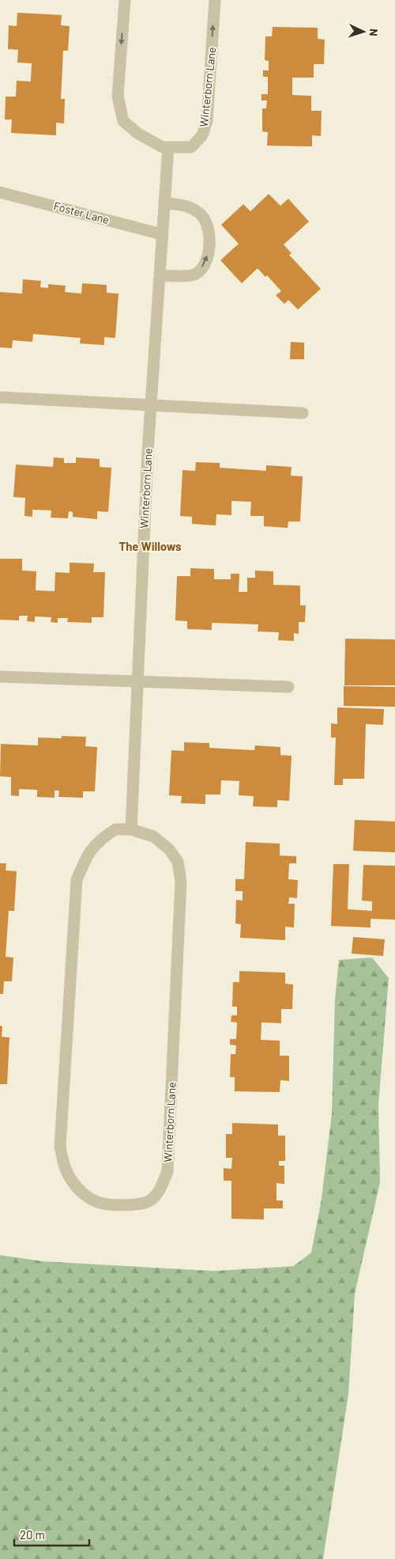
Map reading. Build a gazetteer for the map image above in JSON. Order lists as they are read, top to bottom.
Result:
{
  "streets": {
    "street": ["Winterborn Lane", "Foster Lane"]
  },
  "crossings": [
    ["Winterborn Lane", "Foster Lane"]
  ],
  "districts": ["The Willows"],
  "scale_bar": "20 m",
  "north": "right"
}
